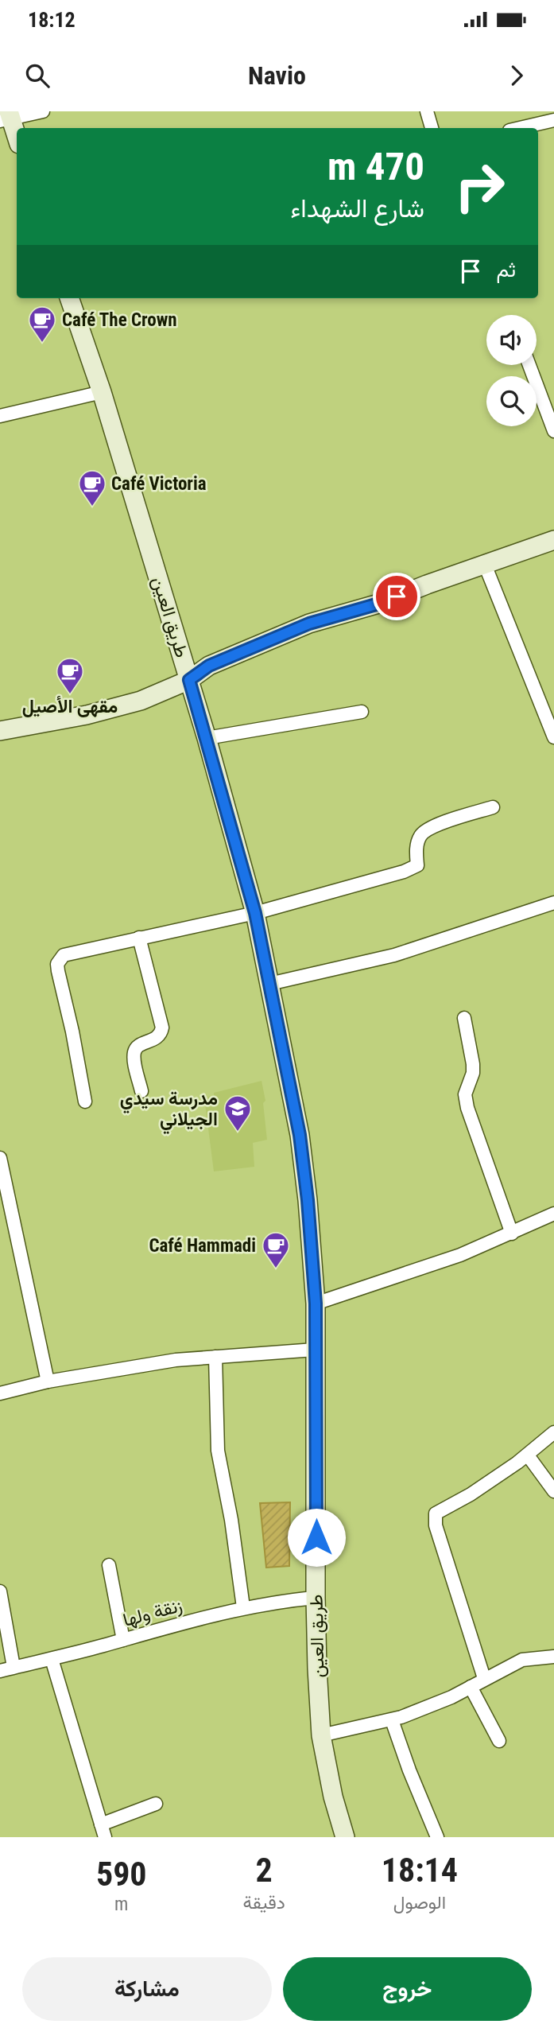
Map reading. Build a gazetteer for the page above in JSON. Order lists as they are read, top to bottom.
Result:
{
  "streets": {
    "main road": ["طريق العين"],
    "street": ["زنقة ولها"]
  },
  "crossings": [
    ["طريق العين", "زنقة ولها"]
  ],
  "places": {
    "cafe": [
      "Café The Crown",
      "Café Victoria",
      "مقهى الأصيل",
      "Café Hammadi"
    ],
    "school or university": ["مدرسة سيدي الجيلاني"]
  },
  "page": {
    "status": "18:12",
    "header": "Navio",
    "turn": ["470 m", "شارع الشهداء"],
    "then": "ثم",
    "eta": [
      "18:14",
      "الوصول",
      "2",
      "دقيقة",
      "590",
      "m"
    ],
    "buttons": ["خروج", "مشاركة"]
  }
}
